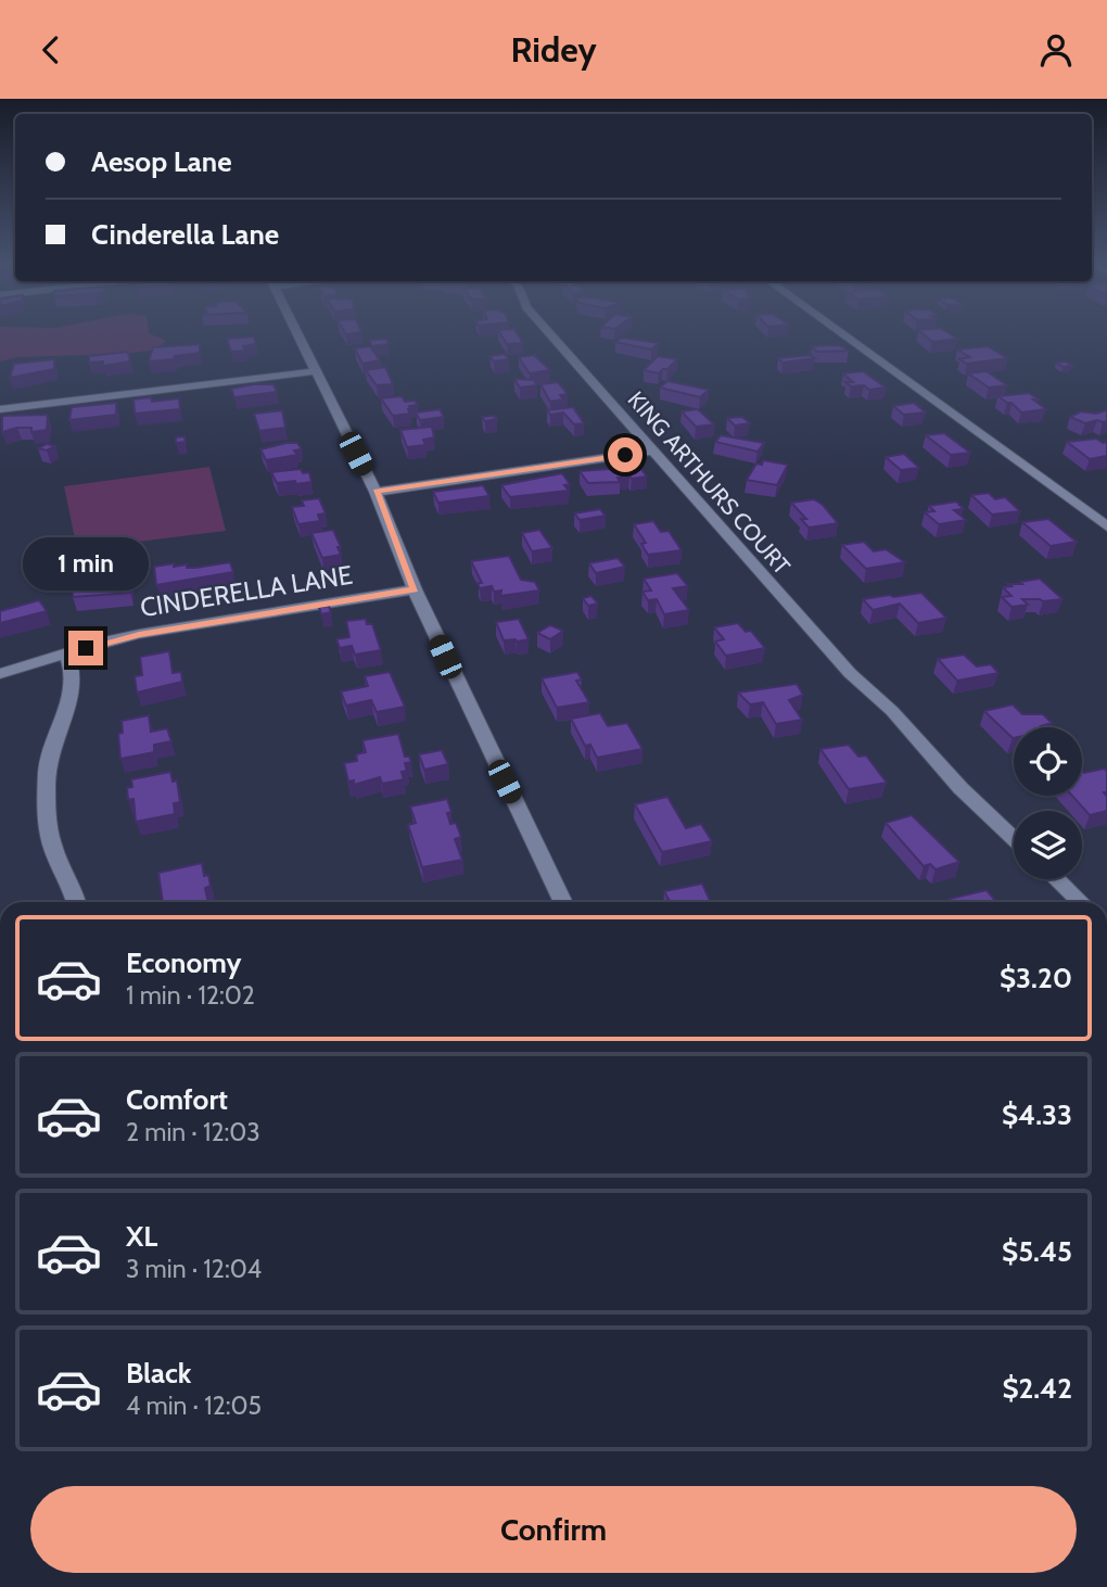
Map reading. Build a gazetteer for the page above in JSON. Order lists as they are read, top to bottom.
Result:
{
  "streets": {
    "street": ["KING ARTHURS COURT", "CINDERELLA LANE"]
  },
  "page": {
    "header": "Ridey",
    "banner": ["Aesop Lane", "Cinderella Lane"],
    "bubble": "1 min",
    "list": [
      {
        "name": "Economy",
        "note": "1 min · 12:02",
        "value": "$3.20"
      },
      {
        "name": "Comfort",
        "note": "2 min · 12:03",
        "value": "$4.33"
      },
      {
        "name": "XL",
        "note": "3 min · 12:04",
        "value": "$5.45"
      },
      {
        "name": "Black",
        "note": "4 min · 12:05",
        "value": "$2.42"
      }
    ],
    "buttons": "Confirm"
  }
}
